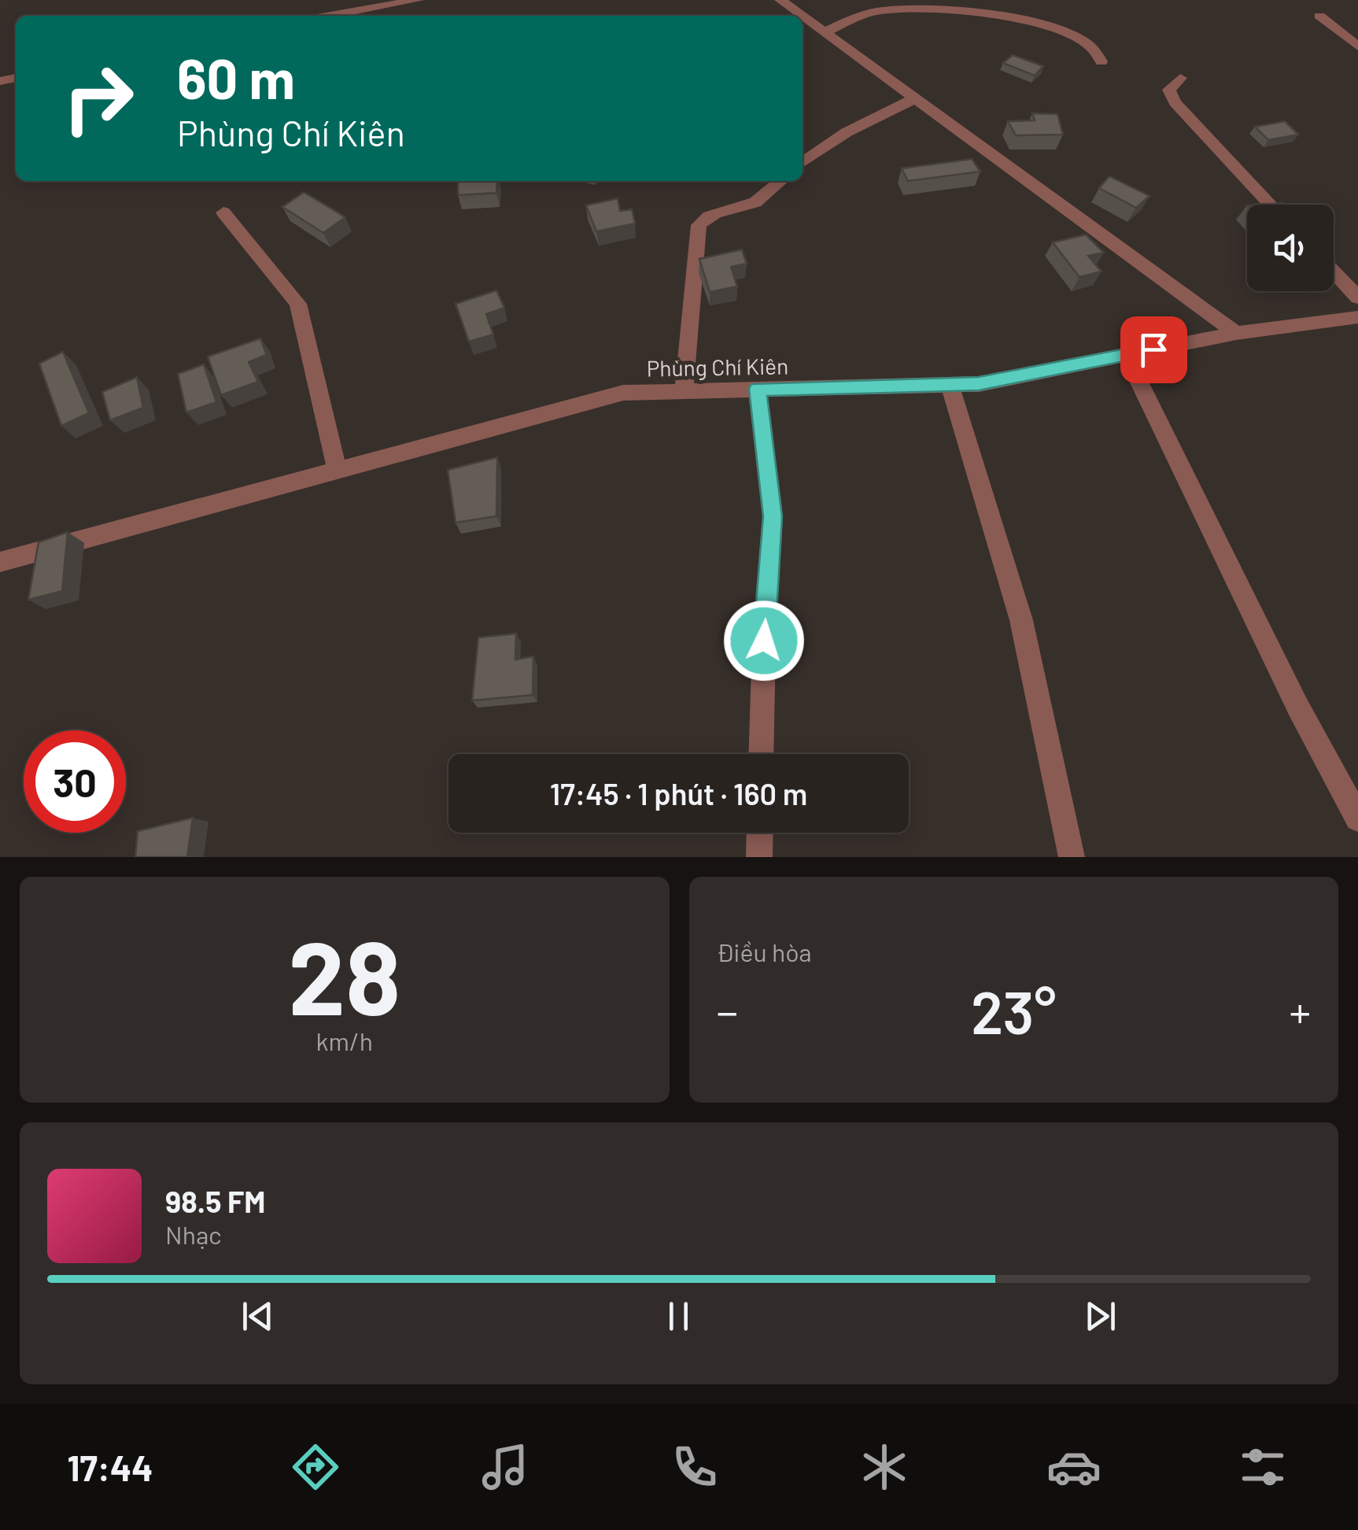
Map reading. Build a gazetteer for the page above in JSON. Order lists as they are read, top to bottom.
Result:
{
  "streets": {
    "street": ["Phùng Chí Kiên"]
  },
  "page": {
    "turn": ["60 m", "Phùng Chí Kiên"],
    "limit": "30",
    "trip": "17:45 · 1 phút · 160 m",
    "tile": [
      ["28", "km/h"],
      "Điều hòa"
    ],
    "heat": ["−", "23°", "+"],
    "song": ["98.5 FM", "Nhạc"],
    "tabs": "17:44"
  }
}
